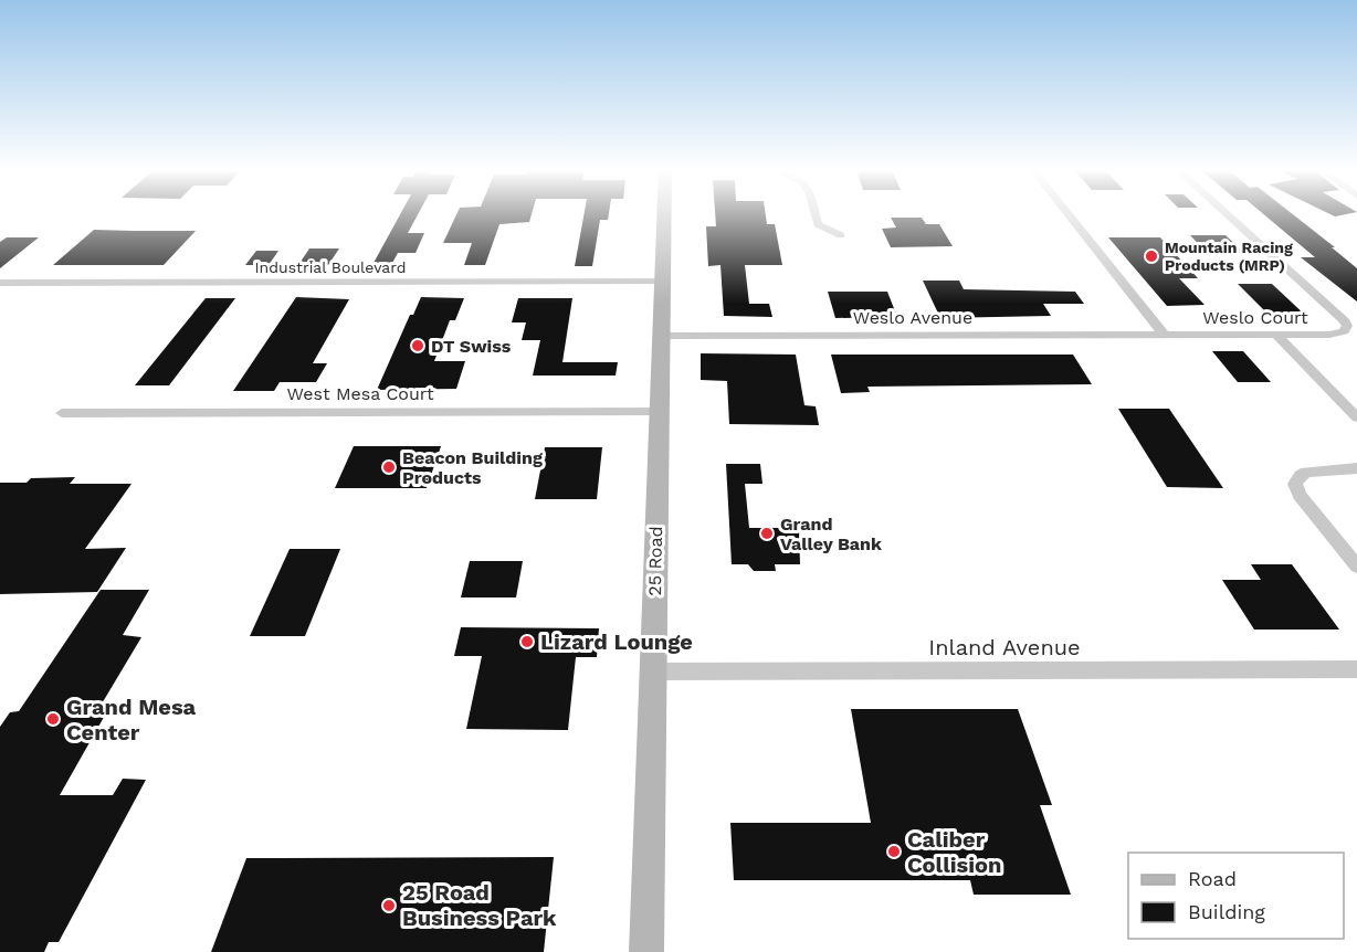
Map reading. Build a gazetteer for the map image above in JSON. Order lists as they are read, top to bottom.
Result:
{
  "streets": {
    "main road": ["25 Road"],
    "street": [
      "Industrial Boulevard",
      "Weslo Avenue",
      "Weslo Court",
      "West Mesa Court",
      "Inland Avenue"
    ]
  },
  "crossings": [
    ["Industrial Boulevard", "25 Road"],
    ["Weslo Avenue", "Weslo Court"],
    ["Weslo Avenue", "25 Road"],
    ["West Mesa Court", "25 Road"],
    ["25 Road", "Inland Avenue"]
  ],
  "places": [
    "Mountain Racing Products (MRP)",
    "DT Swiss",
    "Beacon Building Products",
    "Grand Valley Bank",
    "Lizard Lounge",
    "Grand Mesa Center",
    "Caliber Collision",
    "25 Road Business Park"
  ],
  "legend": ["Road", "Building"]
}
